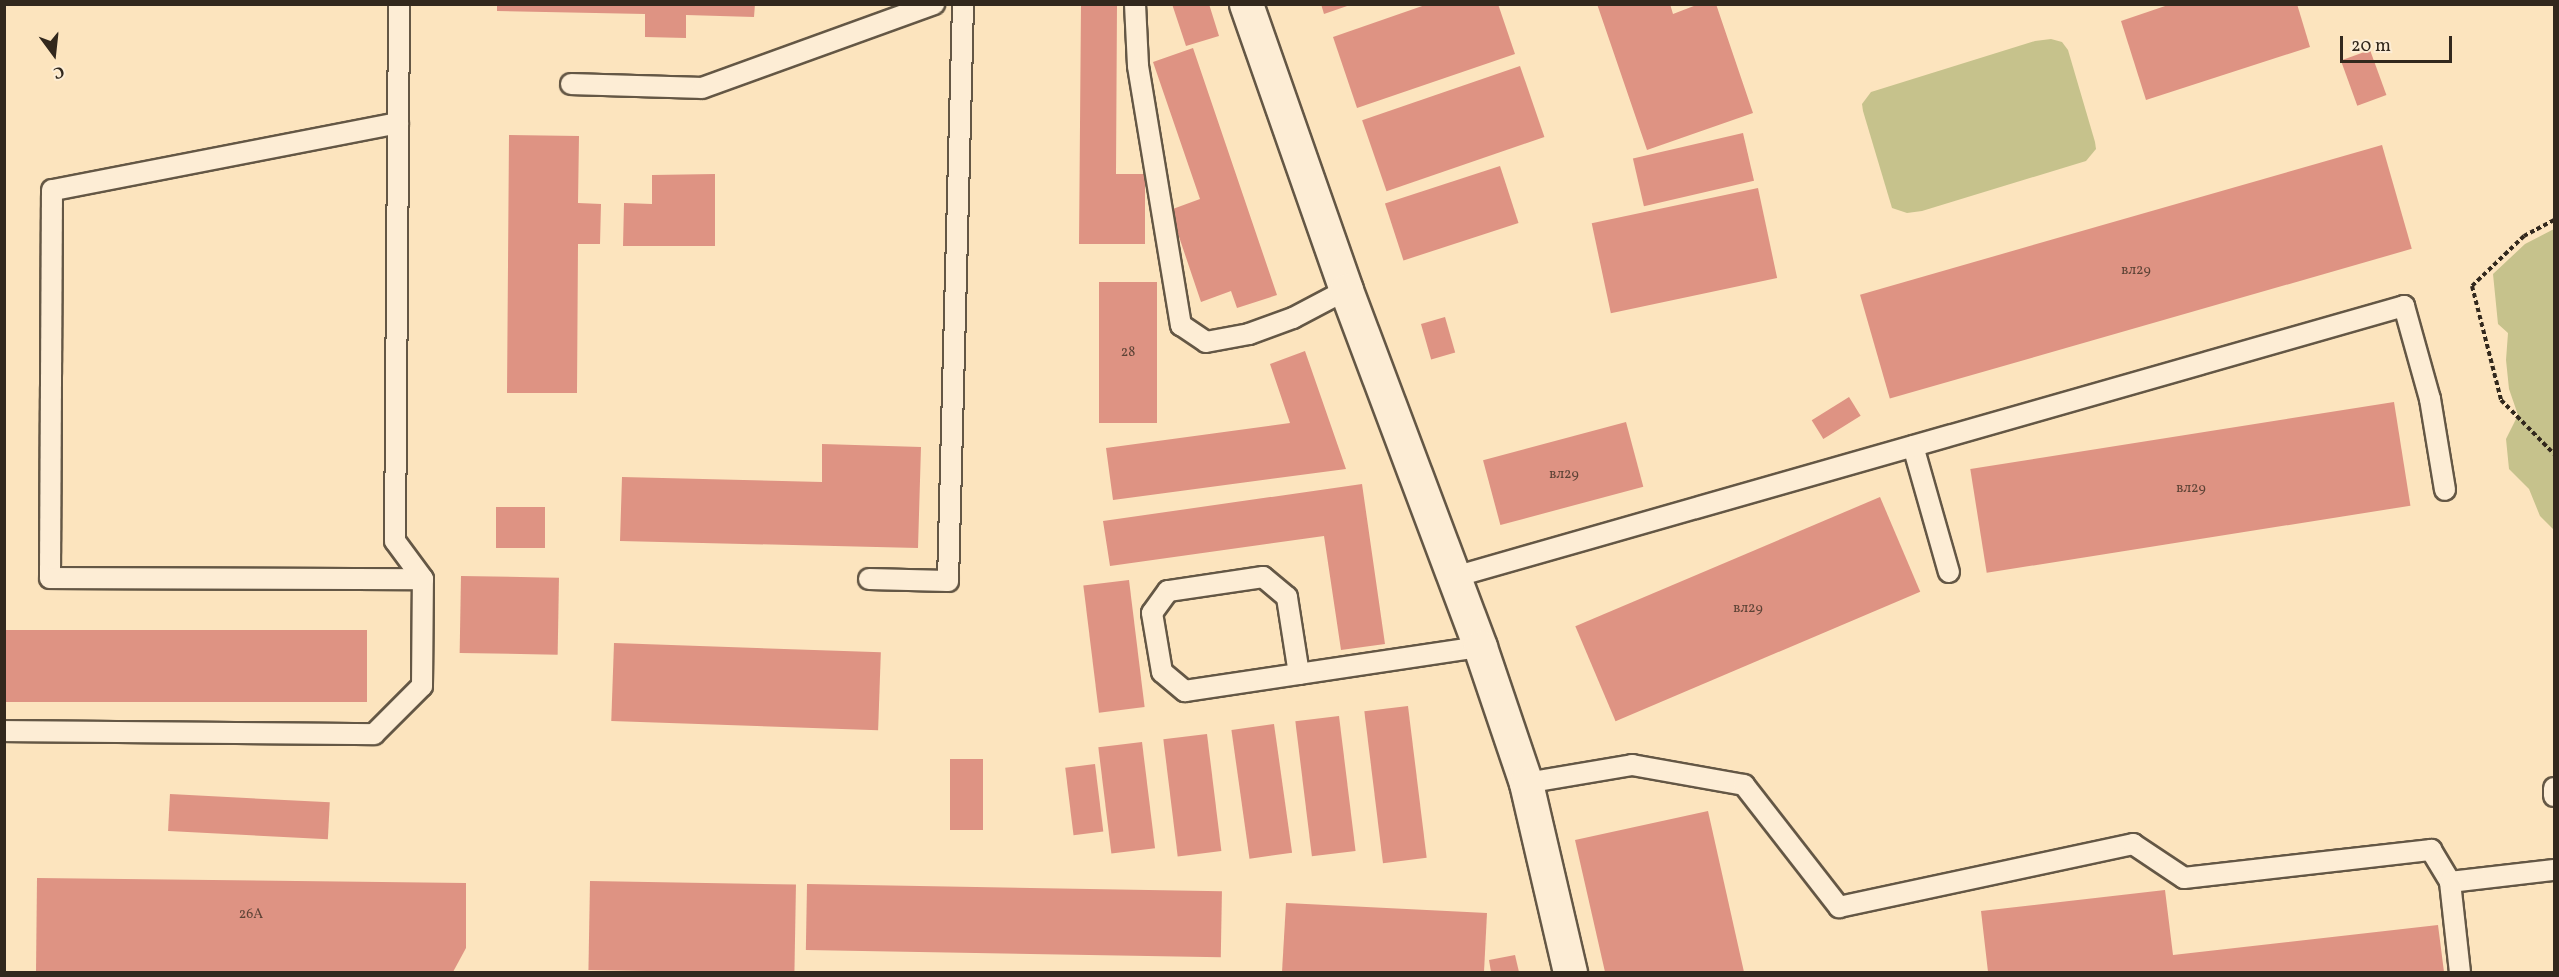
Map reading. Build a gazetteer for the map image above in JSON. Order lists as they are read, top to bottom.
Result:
{
  "house_numbers": [
    "вл29",
    "28",
    "вл29",
    "вл29",
    "вл29",
    "26А"
  ],
  "scale_bar": "20 m",
  "north": "bottom"
}
